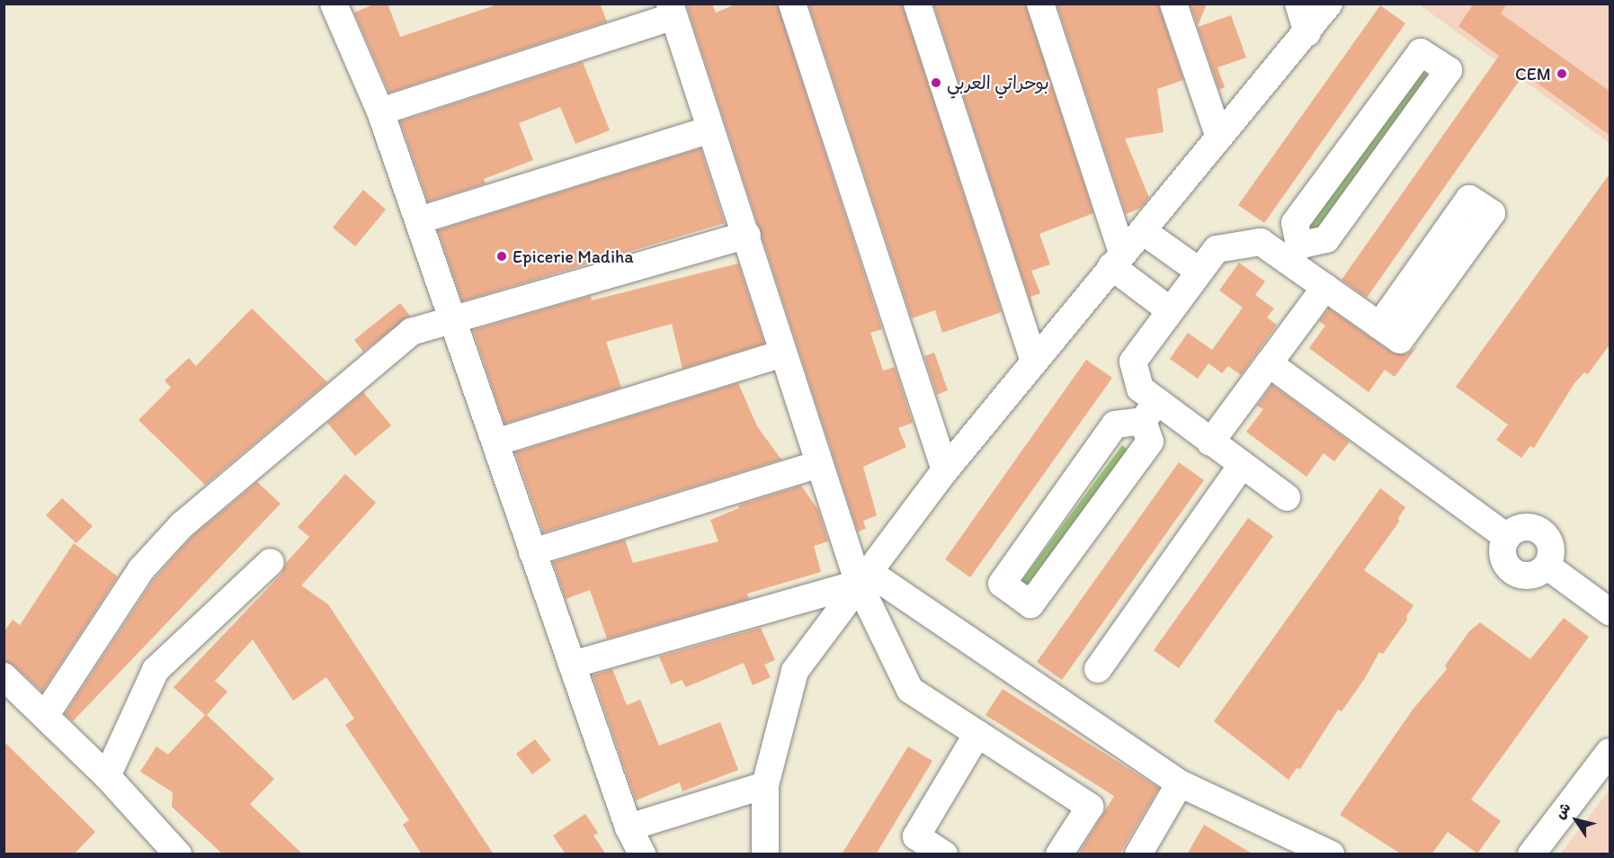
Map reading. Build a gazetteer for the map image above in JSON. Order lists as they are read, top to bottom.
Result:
{
  "places": ["CEM", "بوحراتي العربي", "Epicerie Madiha"],
  "north": "top left"
}
